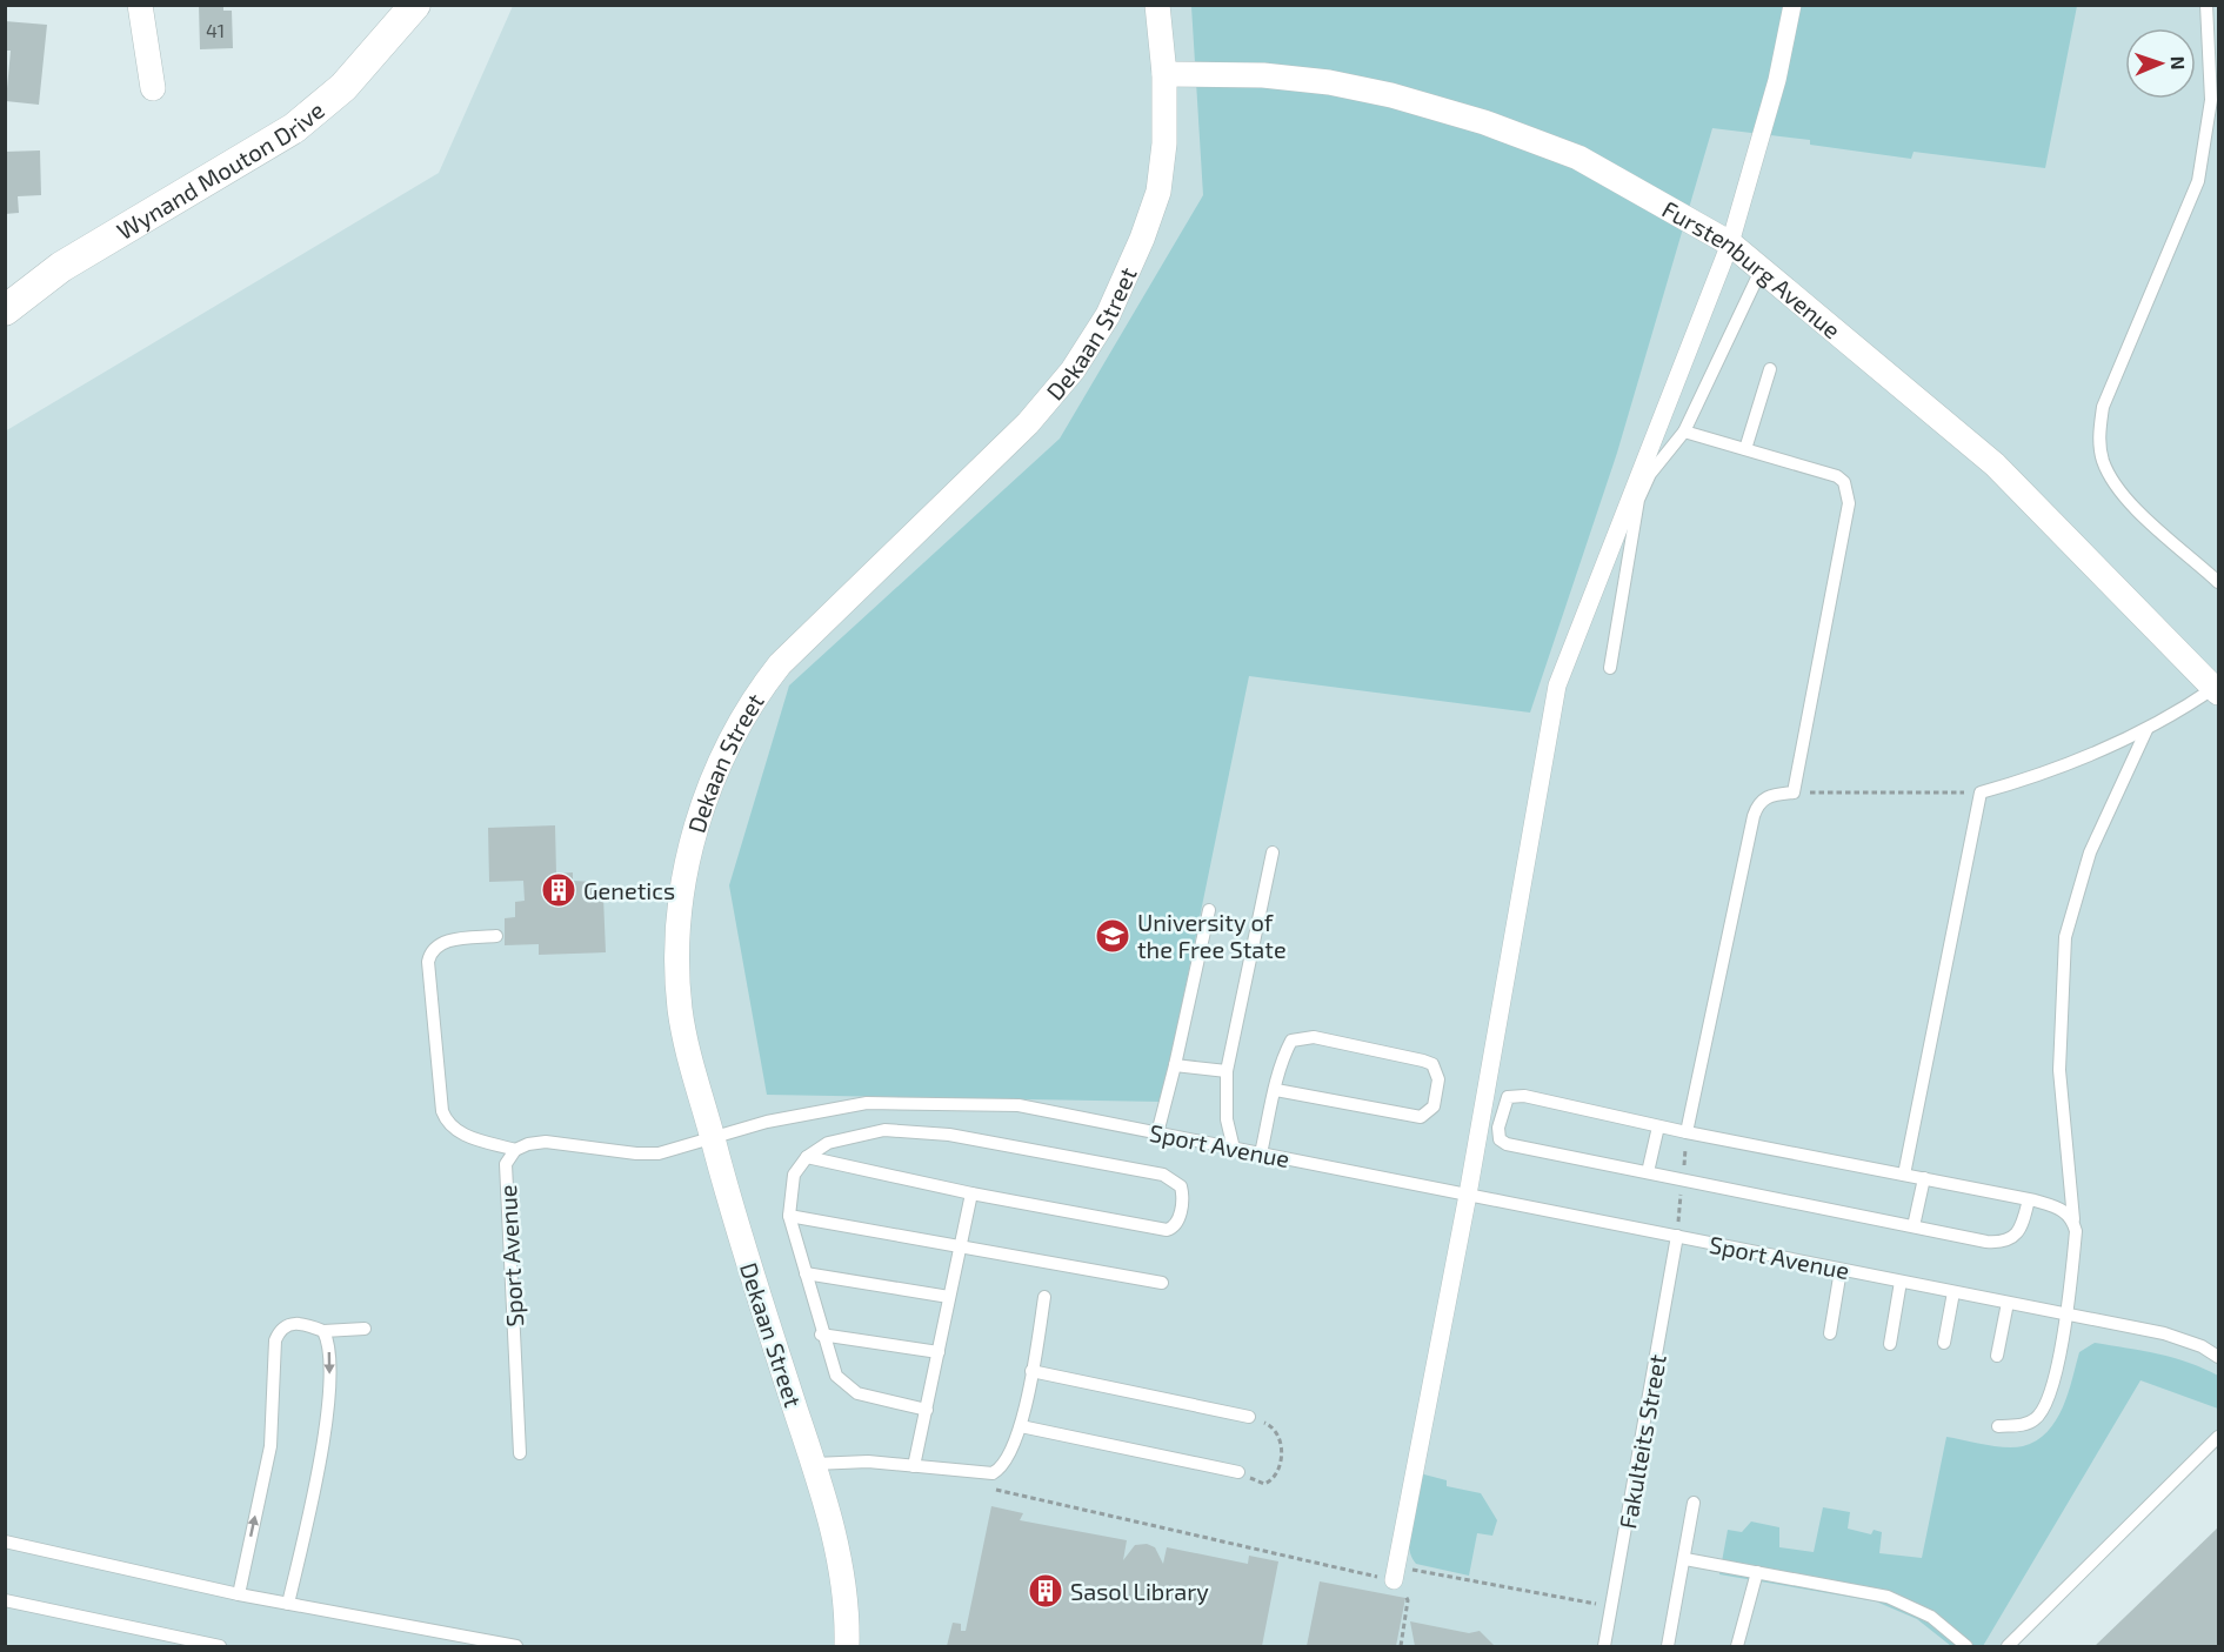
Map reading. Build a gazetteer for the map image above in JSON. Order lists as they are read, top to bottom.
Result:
{
  "streets": {
    "street": ["Wynand Mouton Drive", "Furstenburg Avenue", "Dekaan Street"],
    "lane": ["Sport Avenue", "Fakulteits Street"]
  },
  "crossings": [
    ["Furstenburg Avenue", "Dekaan Street"],
    ["Dekaan Street", "Sport Avenue"],
    ["Sport Avenue", "Fakulteits Street"]
  ],
  "places": {
    "building": ["Genetics", "Sasol Library"],
    "school or university": ["University of the Free State"]
  },
  "house_numbers": ["41"],
  "north": "right"
}
